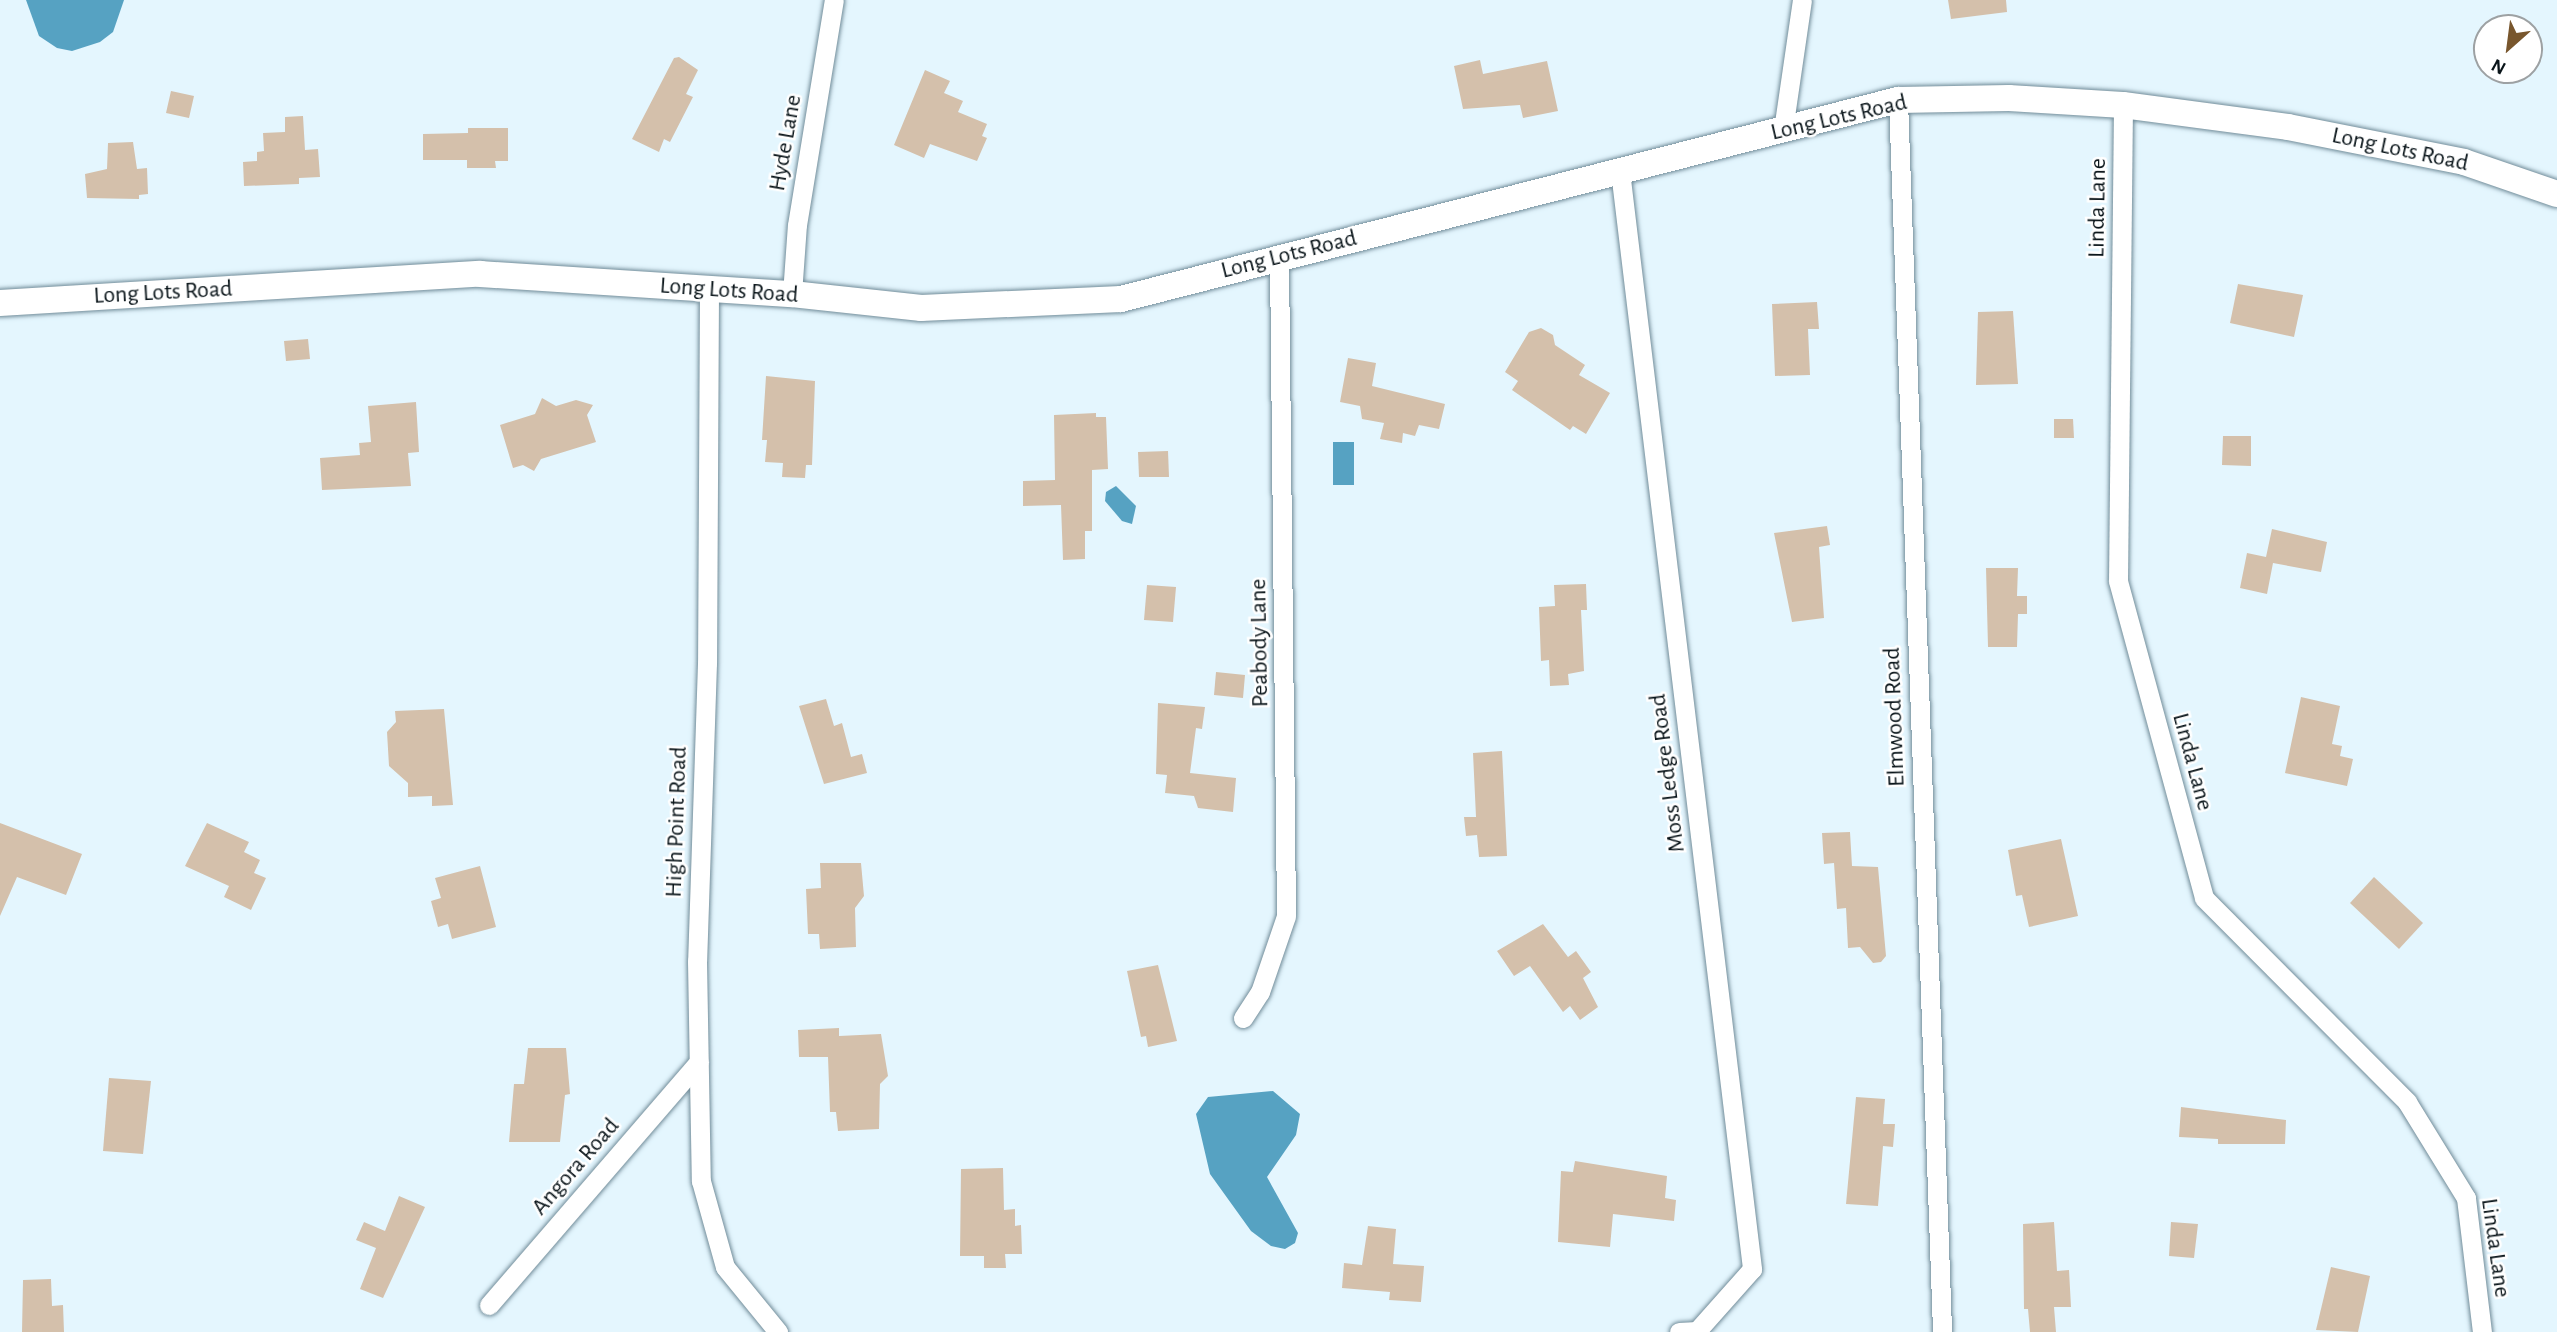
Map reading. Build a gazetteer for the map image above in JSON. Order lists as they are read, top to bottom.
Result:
{
  "streets": {
    "main road": ["Long Lots Road"],
    "street": [
      "Hyde Lane",
      "Linda Lane",
      "Peabody Lane",
      "Elmwood Road",
      "Moss Ledge Road",
      "High Point Road",
      "Angora Road"
    ]
  },
  "crossings": [
    ["Long Lots Road", "Hyde Lane"],
    ["Long Lots Road", "Linda Lane"],
    ["Long Lots Road", "Peabody Lane"],
    ["Long Lots Road", "Elmwood Road"],
    ["Long Lots Road", "Moss Ledge Road"],
    ["Long Lots Road", "High Point Road"],
    ["High Point Road", "Angora Road"]
  ],
  "north": "bottom left"
}
